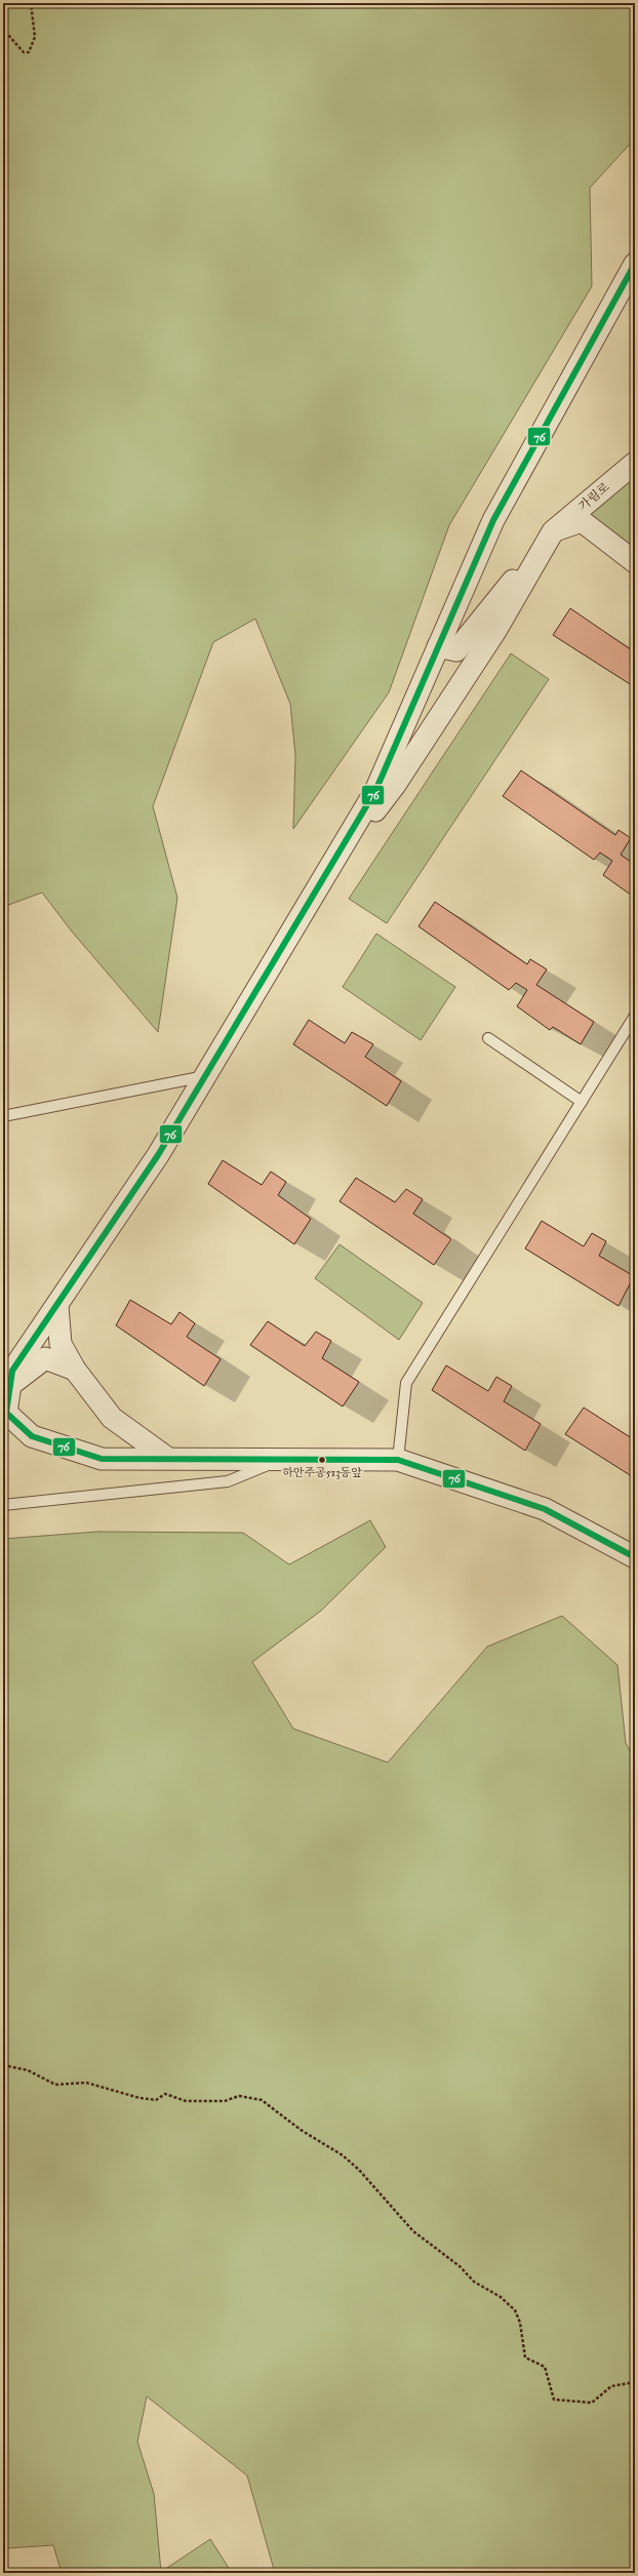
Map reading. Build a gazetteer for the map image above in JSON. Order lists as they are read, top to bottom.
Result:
{
  "streets": {
    "street": ["가림로"]
  },
  "places": ["하안주공513동앞"],
  "lines": ["transit line 76"]
}
